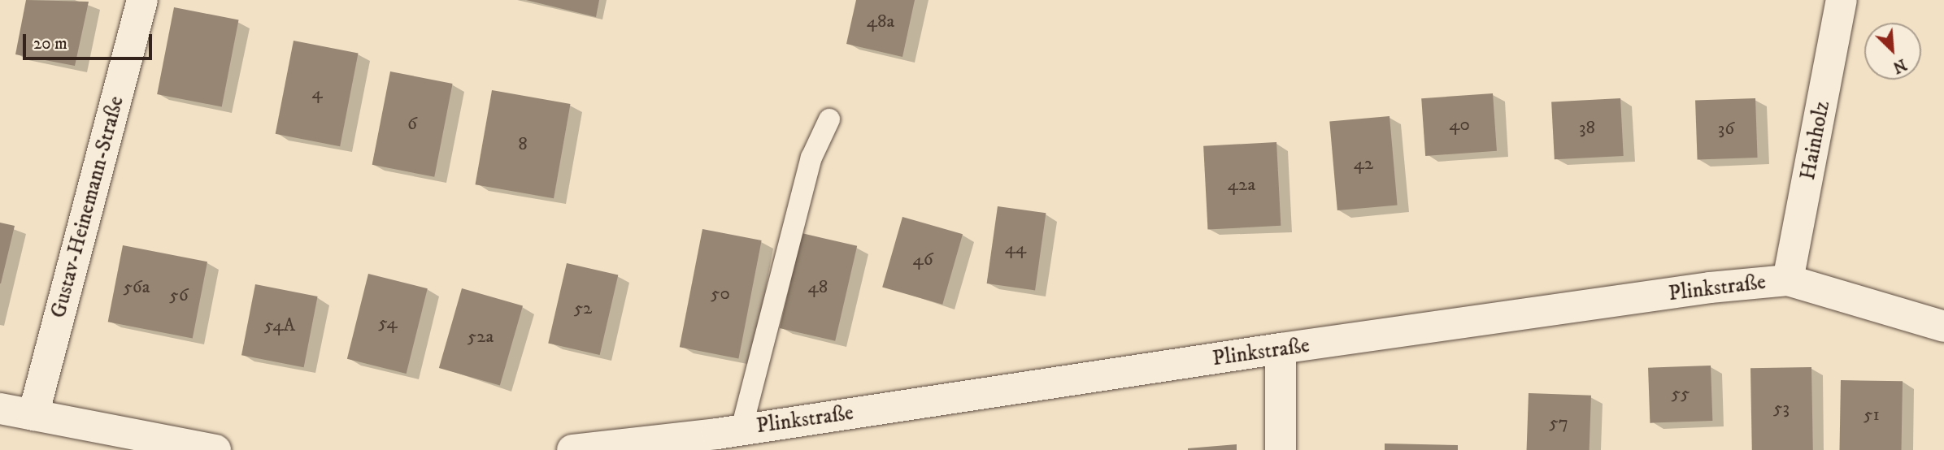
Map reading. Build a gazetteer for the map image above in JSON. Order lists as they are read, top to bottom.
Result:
{
  "streets": {
    "street": ["Hainholz", "Gustav-Heinemann-Straße", "Plinkstraße"]
  },
  "crossings": [
    ["Hainholz", "Plinkstraße"]
  ],
  "house_numbers": [
    "48a",
    "4",
    "6",
    "40",
    "38",
    "36",
    "8",
    "42",
    "42a",
    "44",
    "46",
    "56a",
    "48",
    "50",
    "56",
    "52",
    "54",
    "54A",
    "52a",
    "55",
    "53",
    "51",
    "57"
  ],
  "scale_bar": "20 m",
  "north": "bottom right"
}
